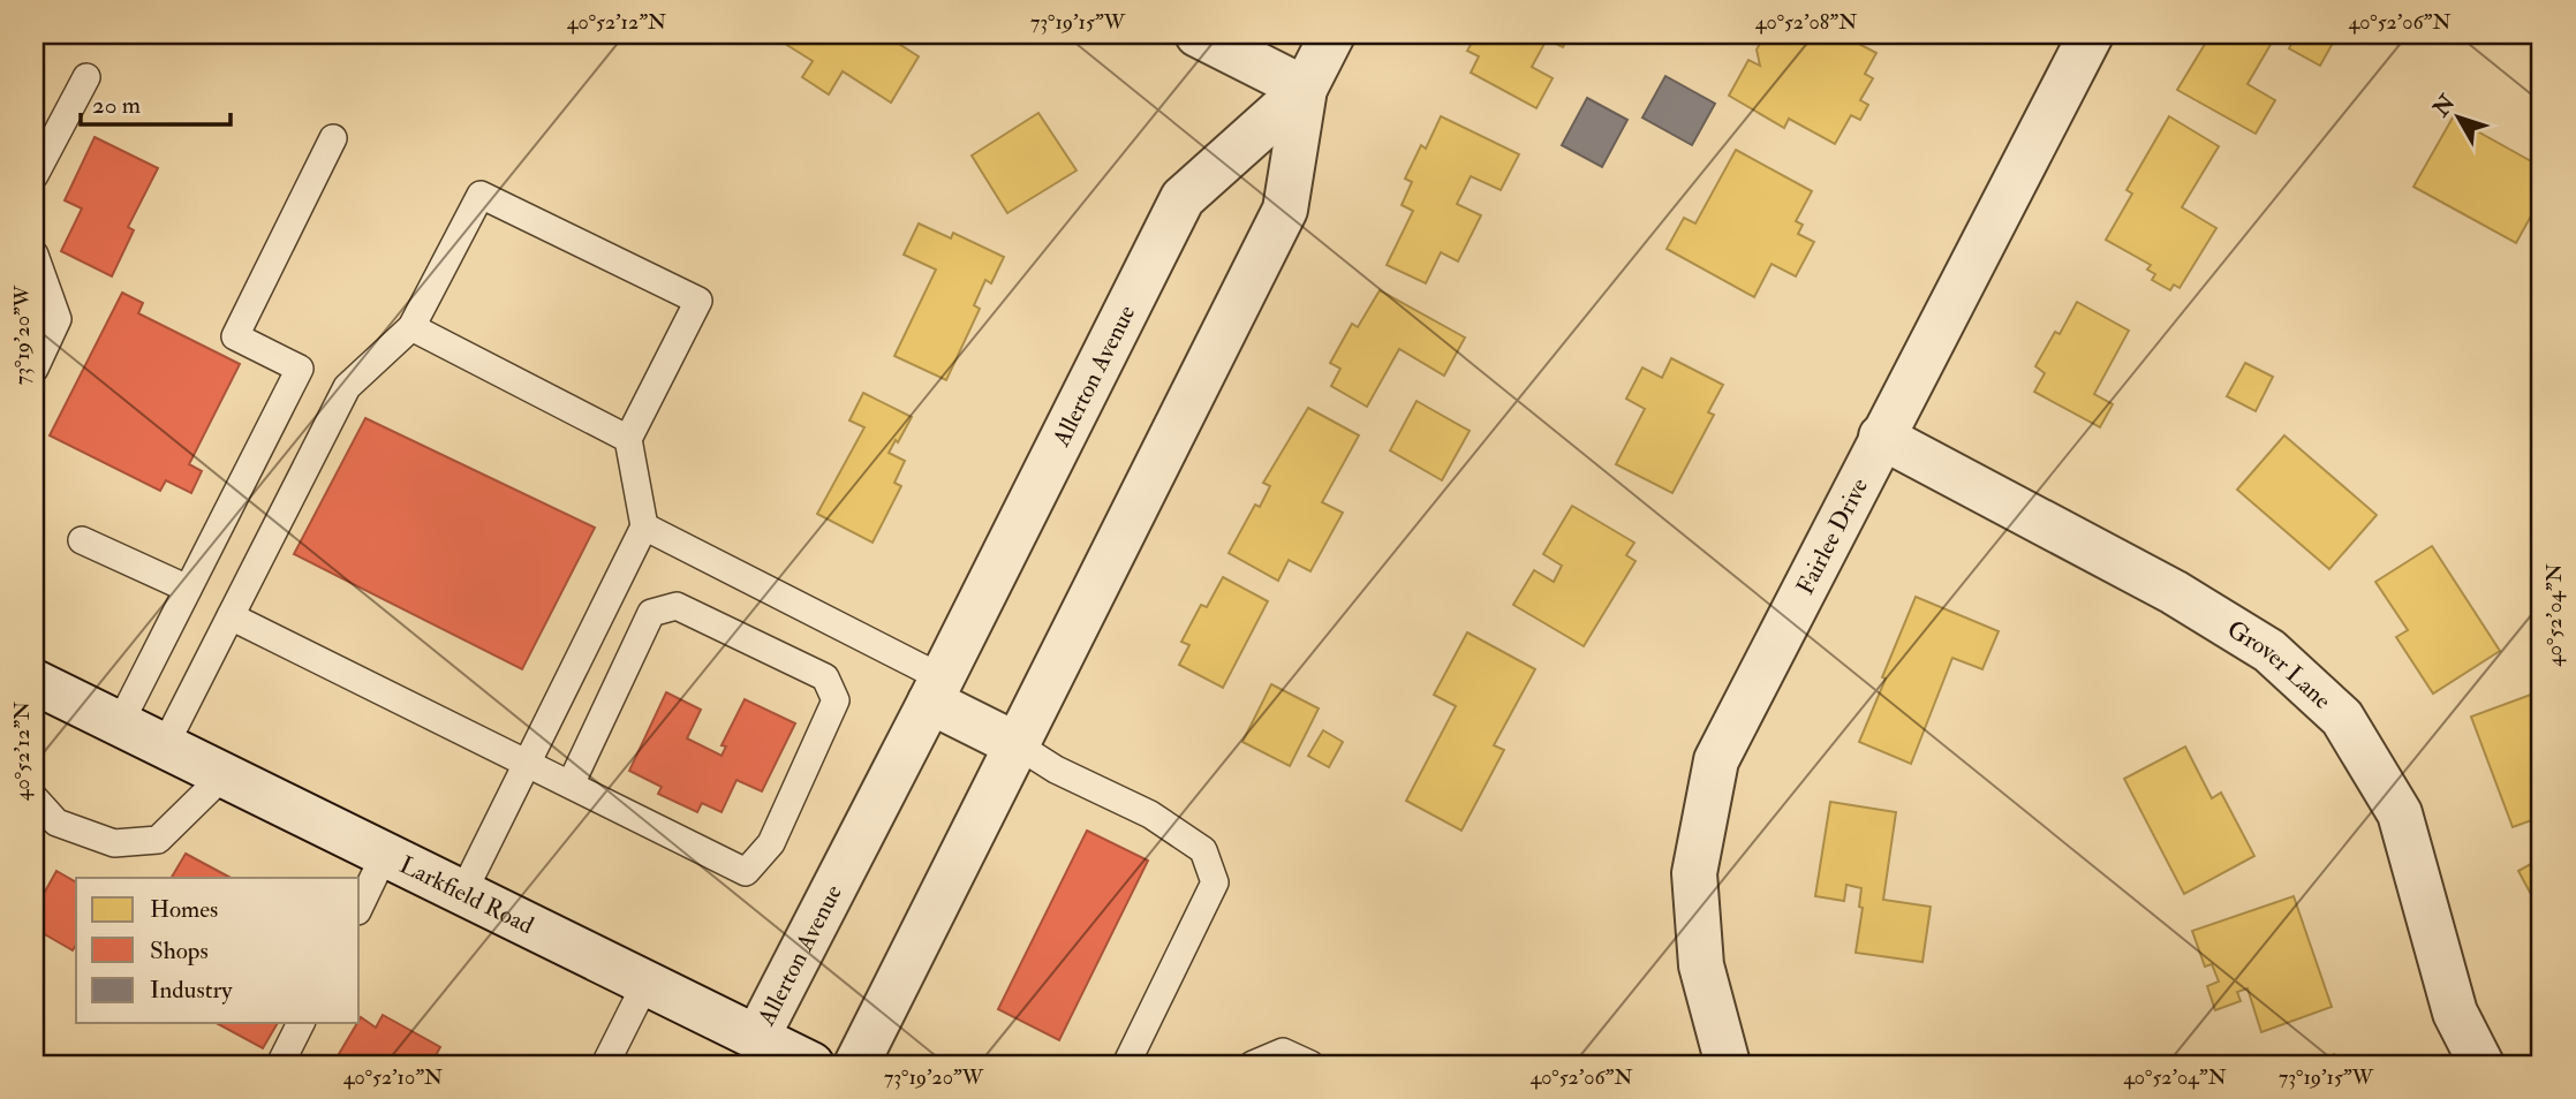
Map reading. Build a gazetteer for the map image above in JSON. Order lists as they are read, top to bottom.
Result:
{
  "streets": {
    "street": [
      "Allerton Avenue",
      "Fairlee Drive",
      "Grover Lane",
      "Larkfield Road"
    ]
  },
  "crossings": [
    ["Allerton Avenue", "Larkfield Road"],
    ["Fairlee Drive", "Grover Lane"]
  ],
  "legend": ["Homes", "Shops", "Industry"],
  "scale_bar": "20 m",
  "north": "top left",
  "coordinates": [
    "40°52'12\"N",
    "73°19'15\"W",
    "40°52'08\"N",
    "40°52'06\"N",
    "73°19'20\"W",
    "40°52'04\"N",
    "40°52'10\"N"
  ]
}
